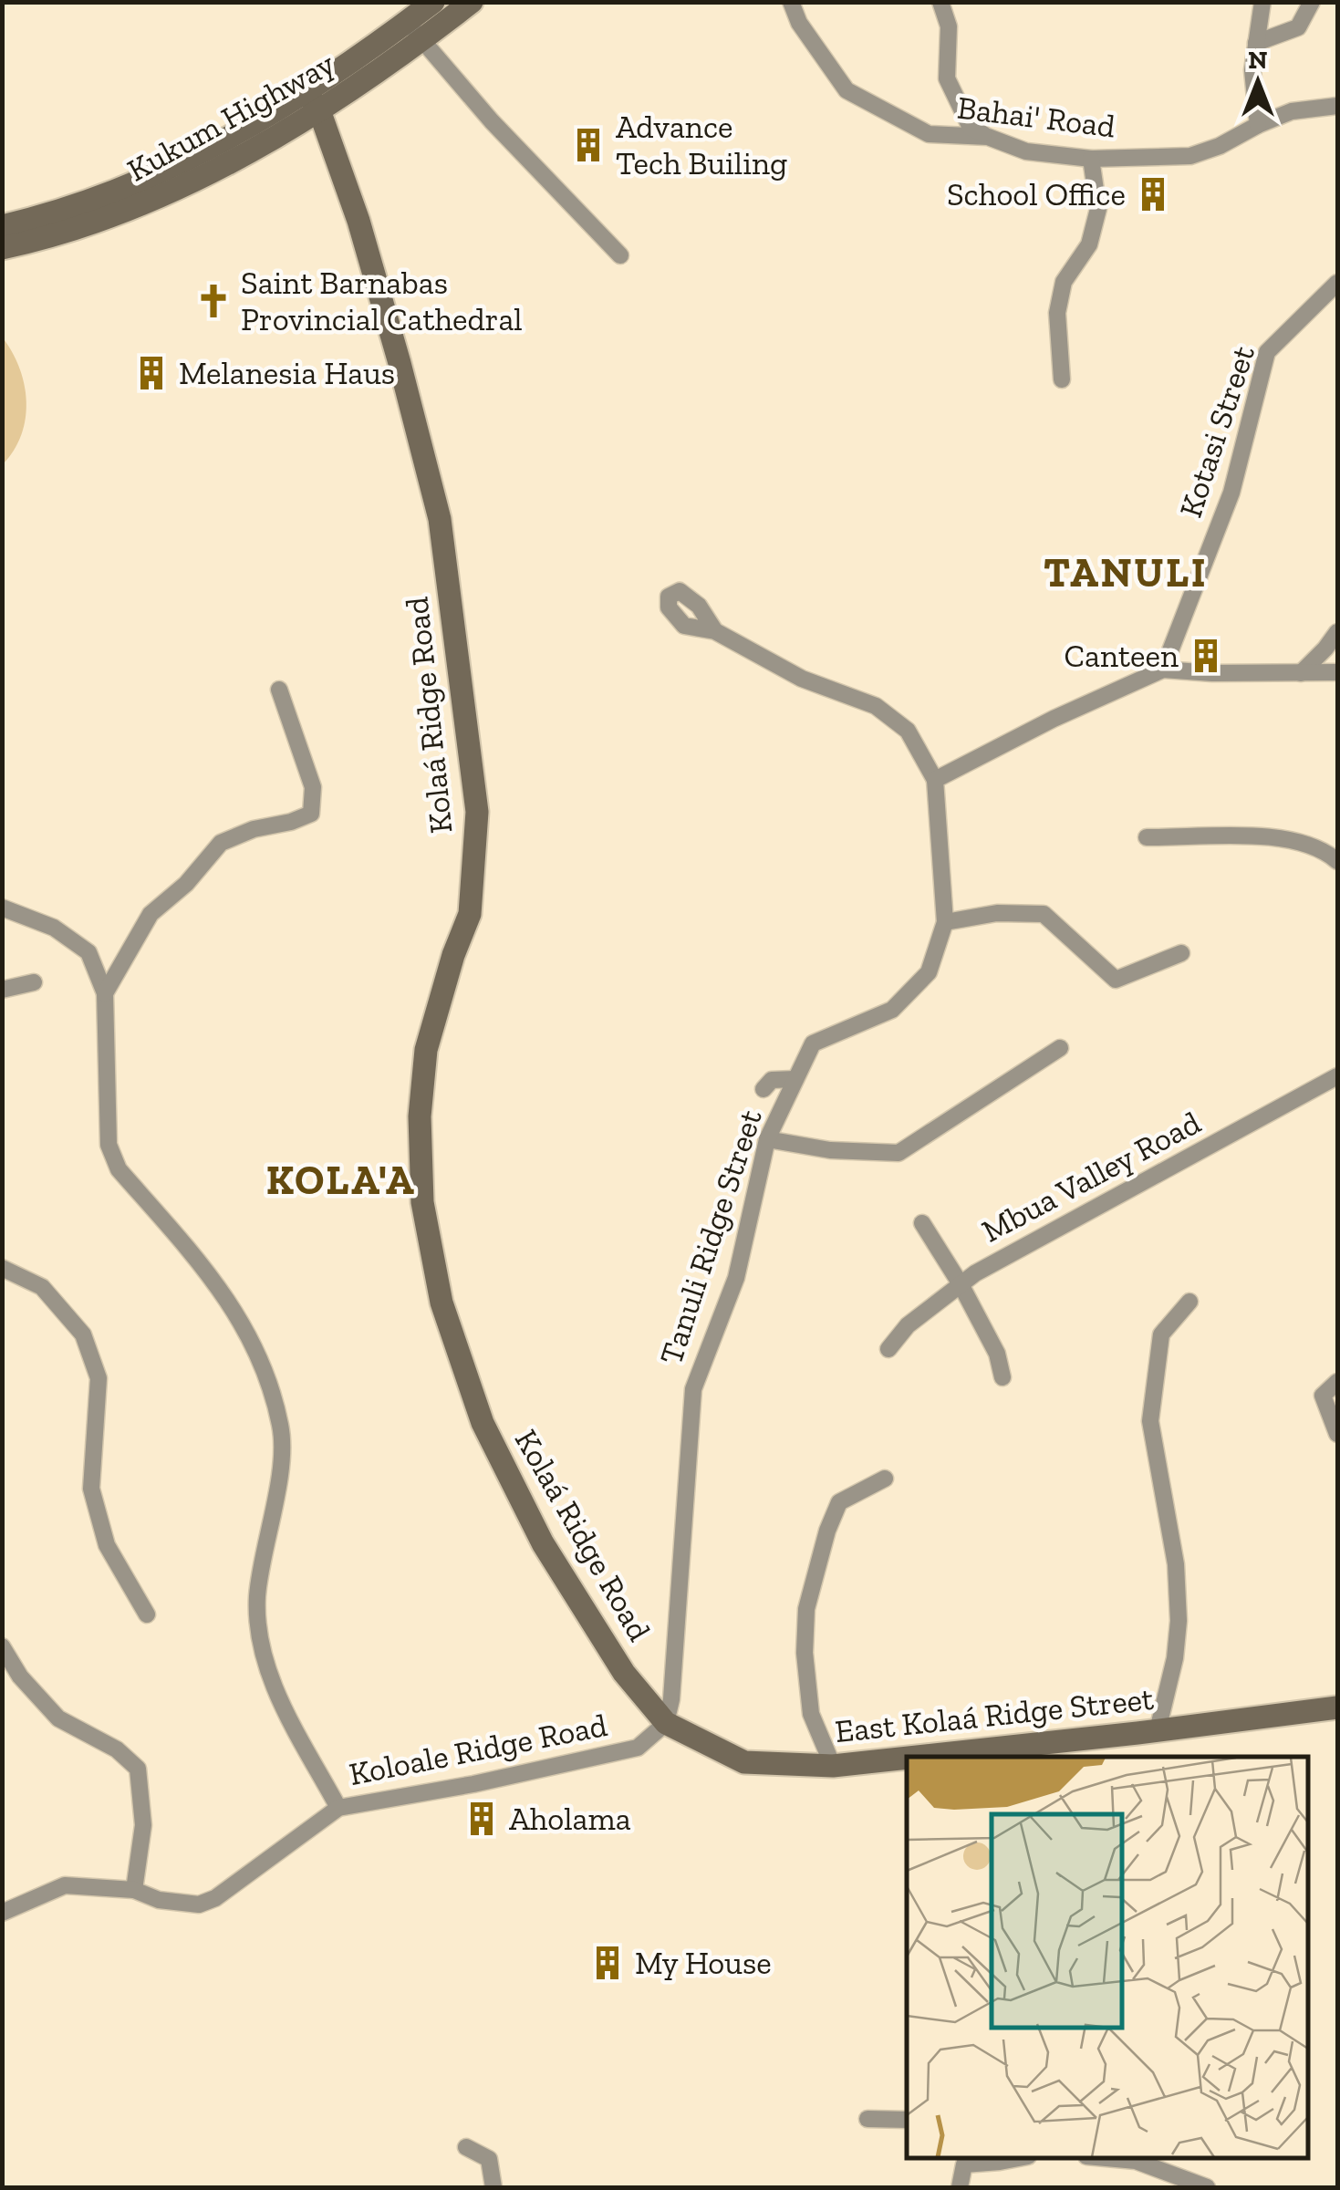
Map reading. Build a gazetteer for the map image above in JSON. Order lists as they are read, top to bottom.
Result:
{
  "streets": {
    "street": [
      "Kukum Highway",
      "Bahai' Road",
      "Kotasi Street",
      "Kolaá Ridge Road",
      "Mbua Valley Road",
      "Tanuli Ridge Street",
      "East Kolaá Ridge Street",
      "Koloale Ridge Road"
    ]
  },
  "crossings": [
    ["Kukum Highway", "Kolaá Ridge Road"],
    ["Kolaá Ridge Road", "Tanuli Ridge Street"],
    ["Kolaá Ridge Road", "East Kolaá Ridge Street"],
    ["Kolaá Ridge Road", "Koloale Ridge Road"],
    ["Tanuli Ridge Street", "East Kolaá Ridge Street"],
    ["Tanuli Ridge Street", "Koloale Ridge Road"],
    ["East Kolaá Ridge Street", "Koloale Ridge Road"]
  ],
  "districts": ["TANULI", "KOLA'A"],
  "places": {
    "building": [
      "Advance Tech Builing",
      "School Office",
      "Melanesia Haus",
      "Canteen",
      "Aholama",
      "My House"
    ],
    "church": ["Saint Barnabas Provincial Cathedral"]
  },
  "north": "top"
}
